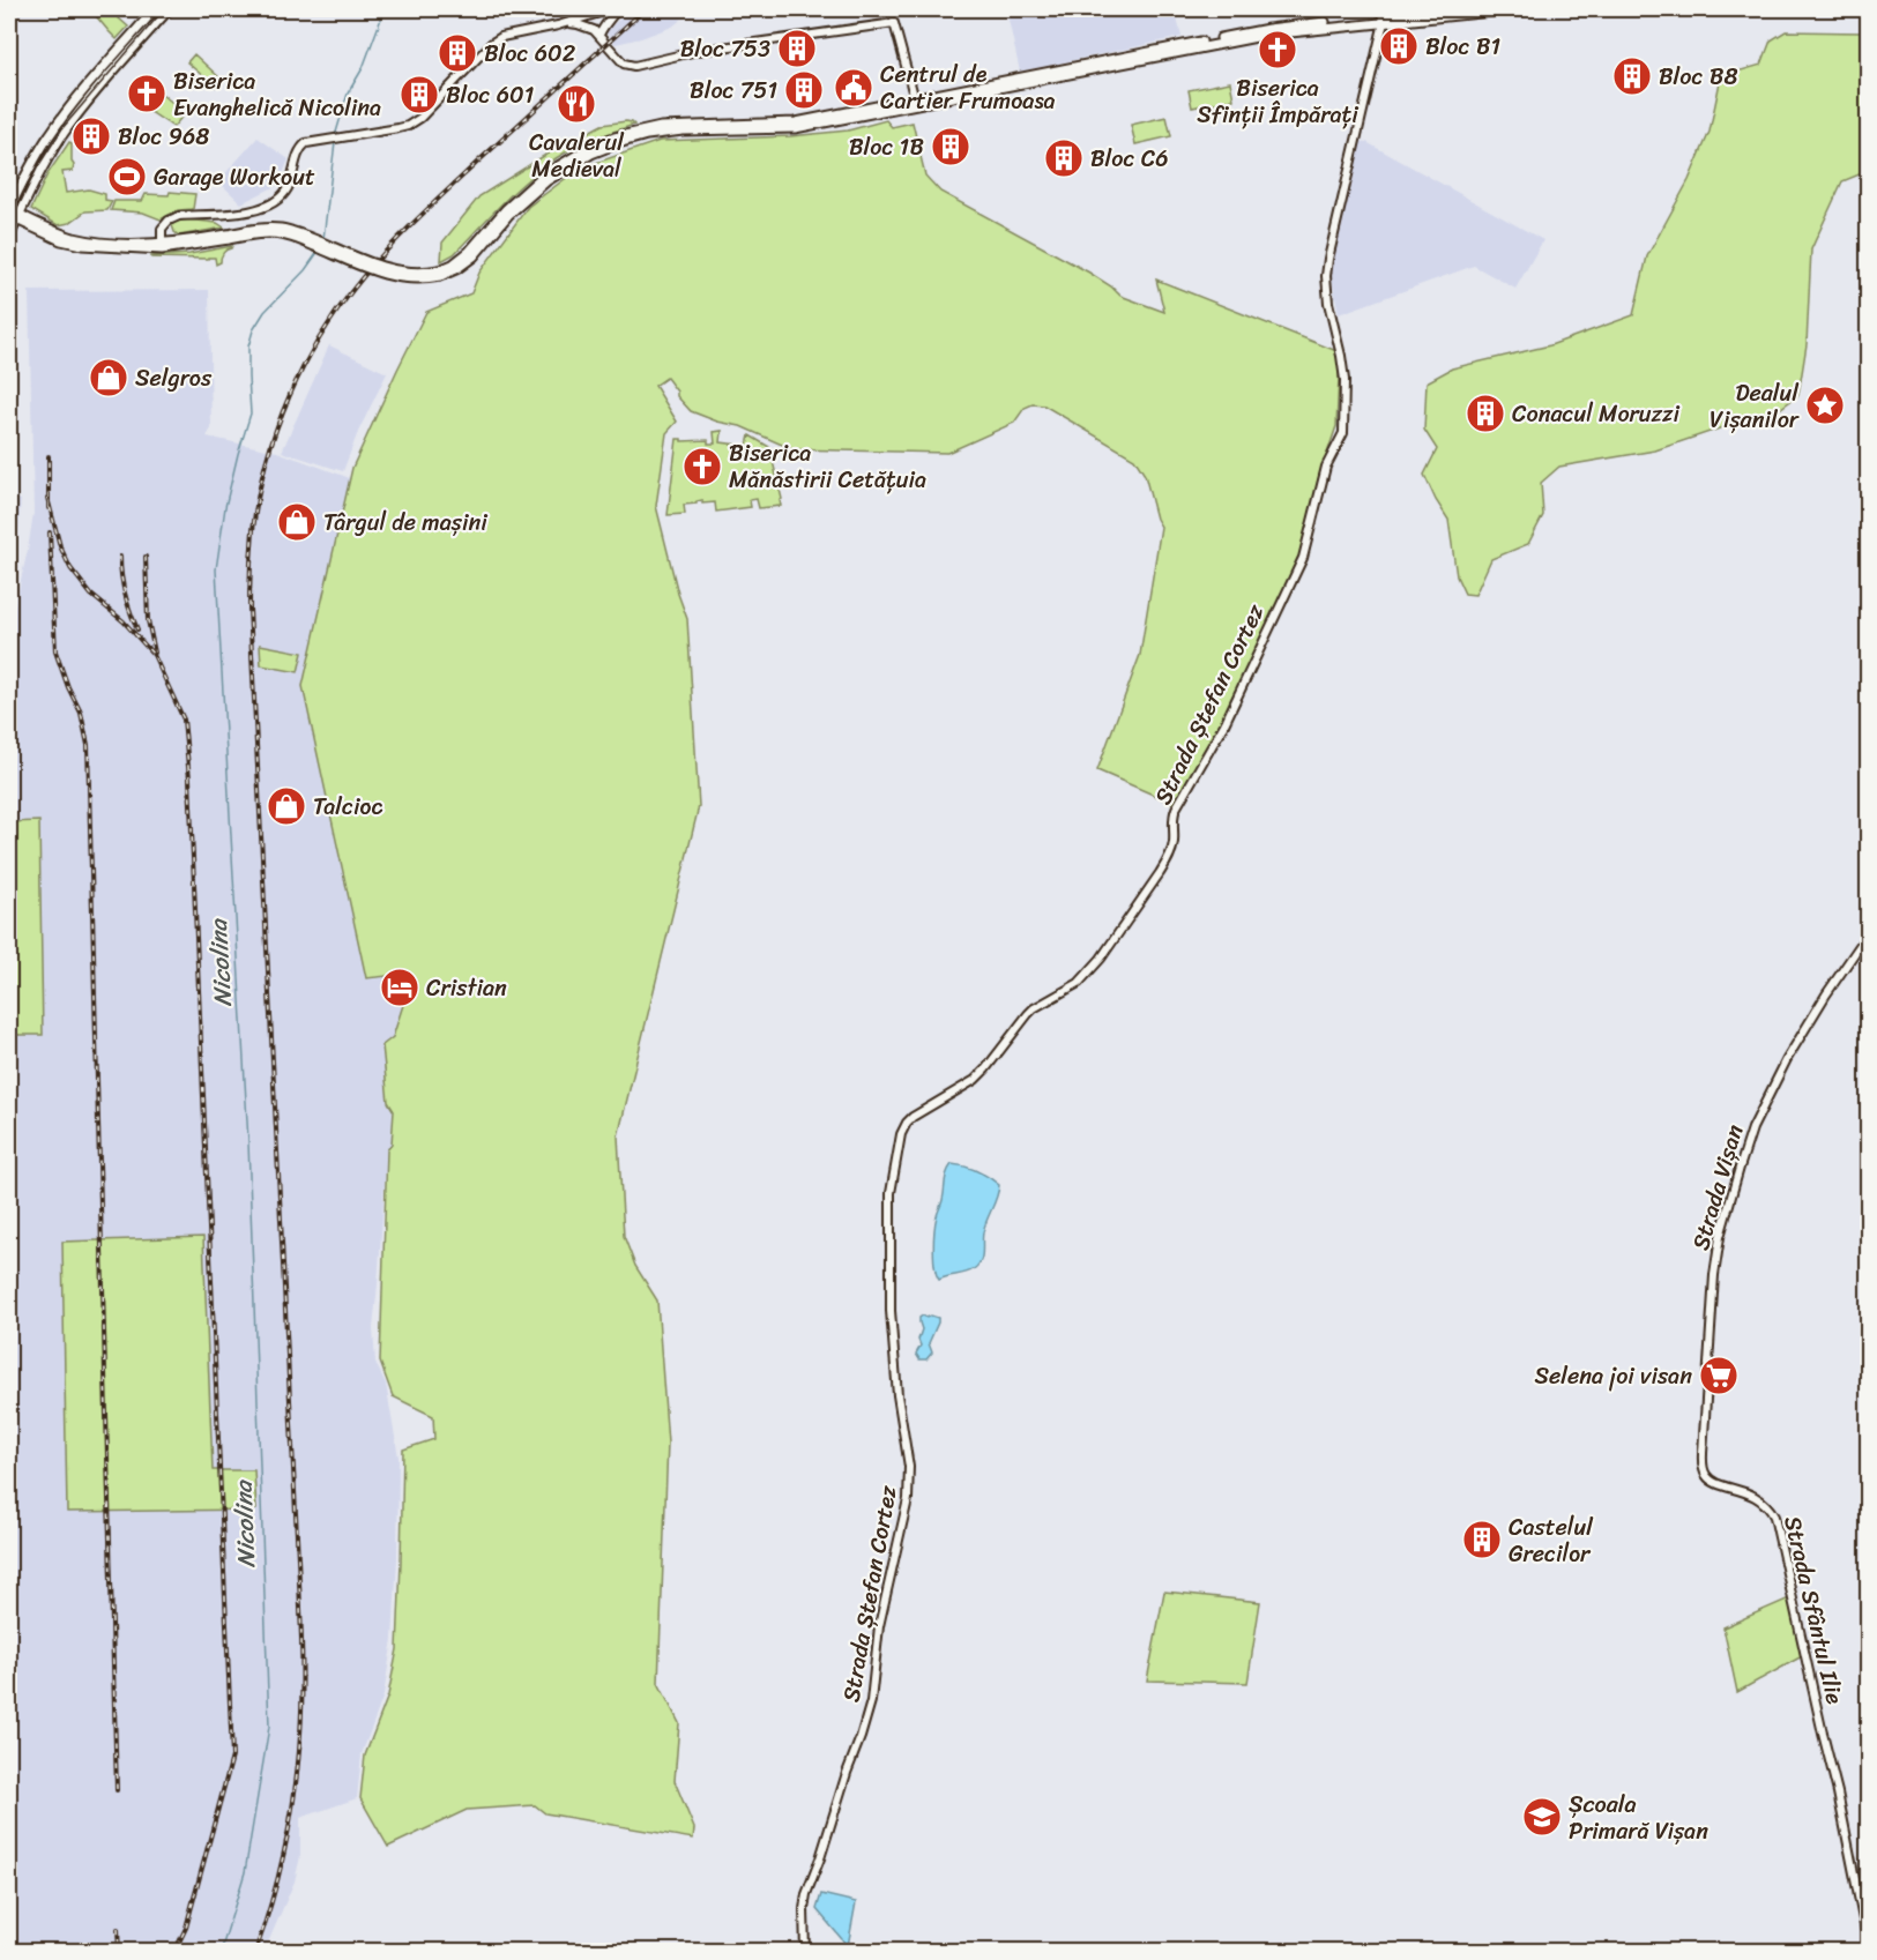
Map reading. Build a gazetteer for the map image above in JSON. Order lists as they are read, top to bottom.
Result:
{
  "streets": {
    "street": ["Strada Ștefan Cortez", "Strada Vișan", "Strada Sfântul Ilie"]
  },
  "crossings": [
    ["Strada Vișan", "Strada Sfântul Ilie"]
  ],
  "water": ["Nicolina"],
  "places": {
    "building": [
      "Bloc B1",
      "Bloc 753",
      "Bloc 602",
      "Bloc B8",
      "Bloc 751",
      "Bloc 601",
      "Bloc 968",
      "Bloc 1B",
      "Bloc C6",
      "Conacul Moruzzi",
      "Castelul Grecilor"
    ],
    "church": ["Biserica Sfinții Împărați", "Biserica Evanghelică Nicolina", "Biserica Mănăstirii Cetățuia"],
    "public building": ["Centrul de Cartier Frumoasa"],
    "restaurant": ["Cavalerul Medieval"],
    "sports": ["Garage Workout"],
    "shop": ["Selgros", "Târgul de mașini", "Talcioc"],
    "place": ["Dealul Vișanilor"],
    "hotel": ["Cristian"],
    "supermarket": ["Selena joi visan"],
    "school or university": ["Școala Primară Vișan"]
  }
}
